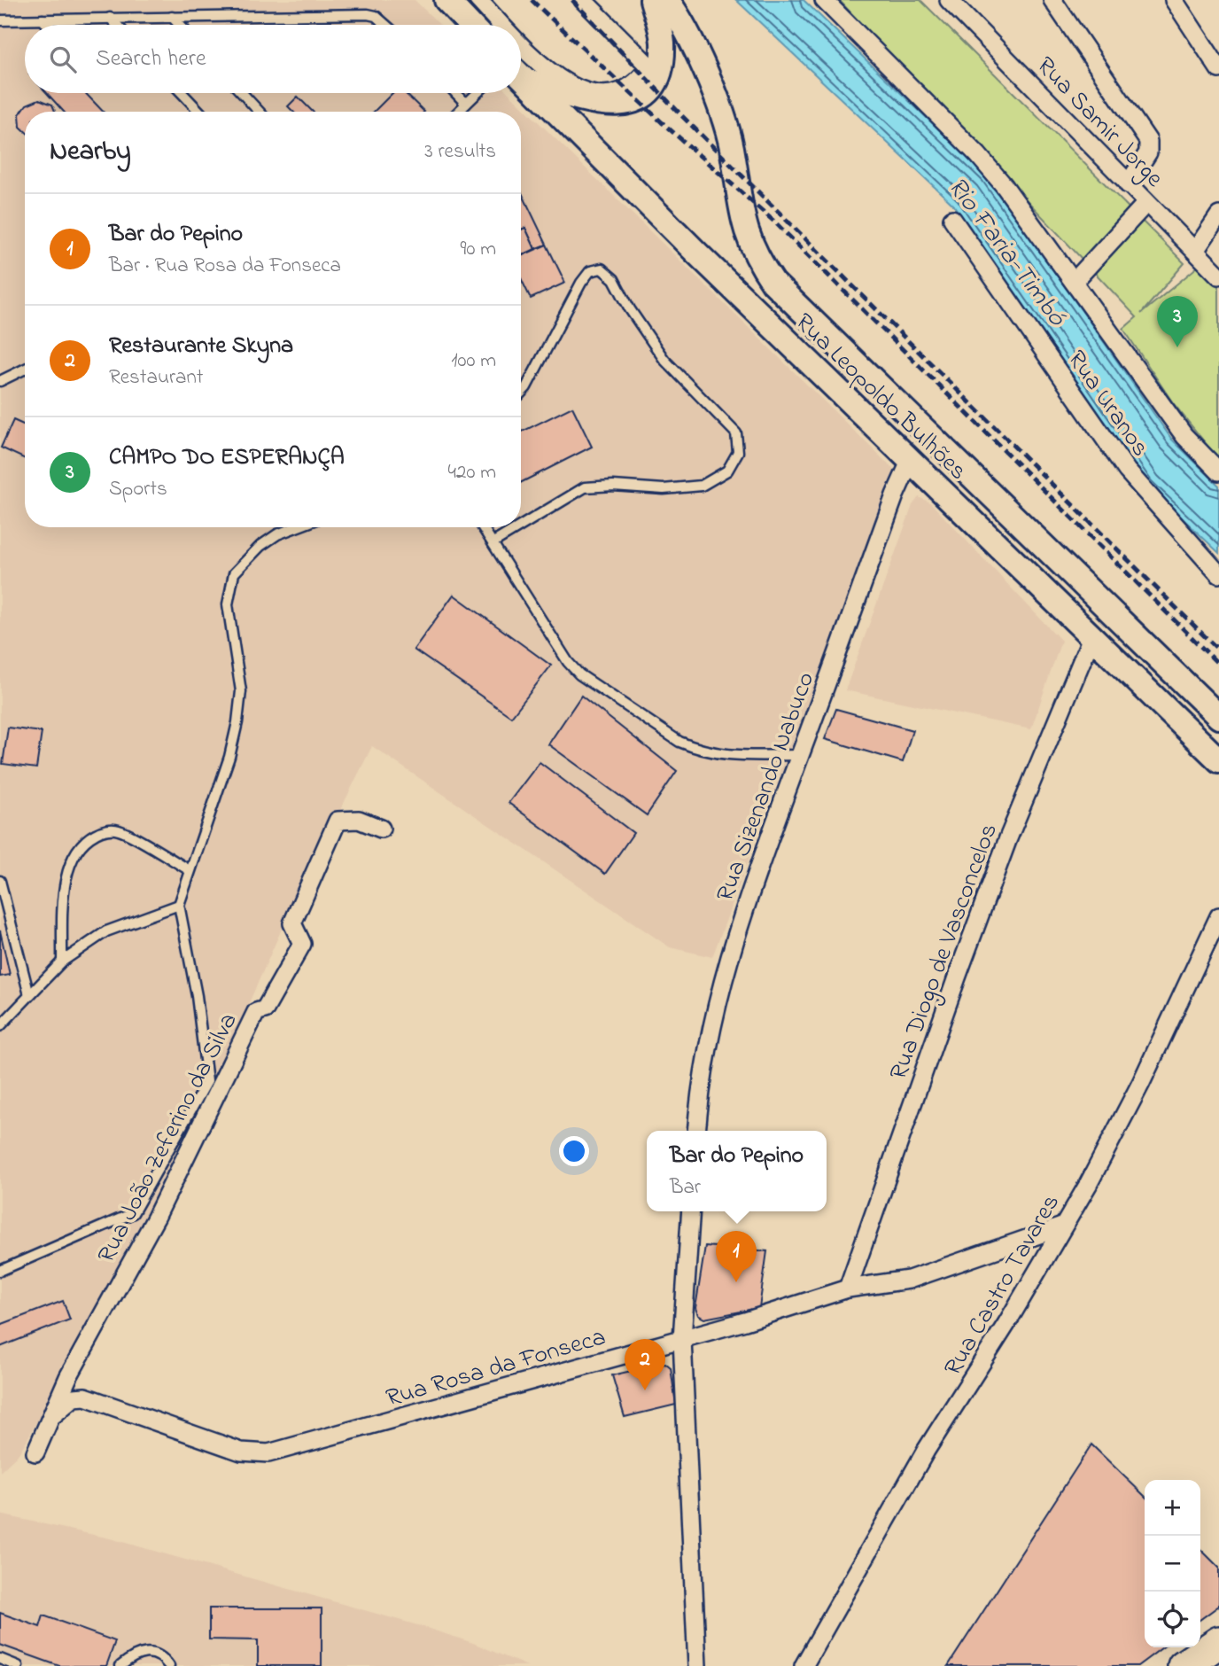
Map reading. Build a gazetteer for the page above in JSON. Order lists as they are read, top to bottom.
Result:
{
  "streets": {
    "main road": ["Rua Leopoldo Bulhões"],
    "street": [
      "Rua Samir Jorge",
      "Rua Uranos",
      "Rua Sizenando Nabuco",
      "Rua Diogo de Vasconcelos",
      "Rua João Zeferino da Silva",
      "Rua Castro Tavares",
      "Rua Rosa da Fonseca"
    ]
  },
  "crossings": [
    ["Rua Leopoldo Bulhões", "Rua Sizenando Nabuco"],
    ["Rua Leopoldo Bulhões", "Rua Diogo de Vasconcelos"],
    ["Rua Diogo de Vasconcelos", "Rua Rosa da Fonseca"],
    ["Rua João Zeferino da Silva", "Rua Rosa da Fonseca"],
    ["Rua Castro Tavares", "Rua Rosa da Fonseca"]
  ],
  "water": ["Rio Faria-Timbó"],
  "page": {
    "search": "Search here",
    "heading": ["Nearby", "3 results"],
    "list": [
      {
        "mark": "1",
        "name": "Bar do Pepino",
        "note": "Bar · Rua Rosa da Fonseca",
        "value": "90 m"
      },
      {
        "mark": "2",
        "name": "Restaurante Skyna",
        "note": "Restaurant",
        "value": "100 m"
      },
      {
        "mark": "3",
        "name": "CAMPO DO ESPERANÇA",
        "note": "Sports",
        "value": "420 m"
      }
    ],
    "pins": ["3", "1", "2"],
    "popup": ["Bar do Pepino", "Bar"],
    "map_buttons": ["+", "−"]
  }
}
